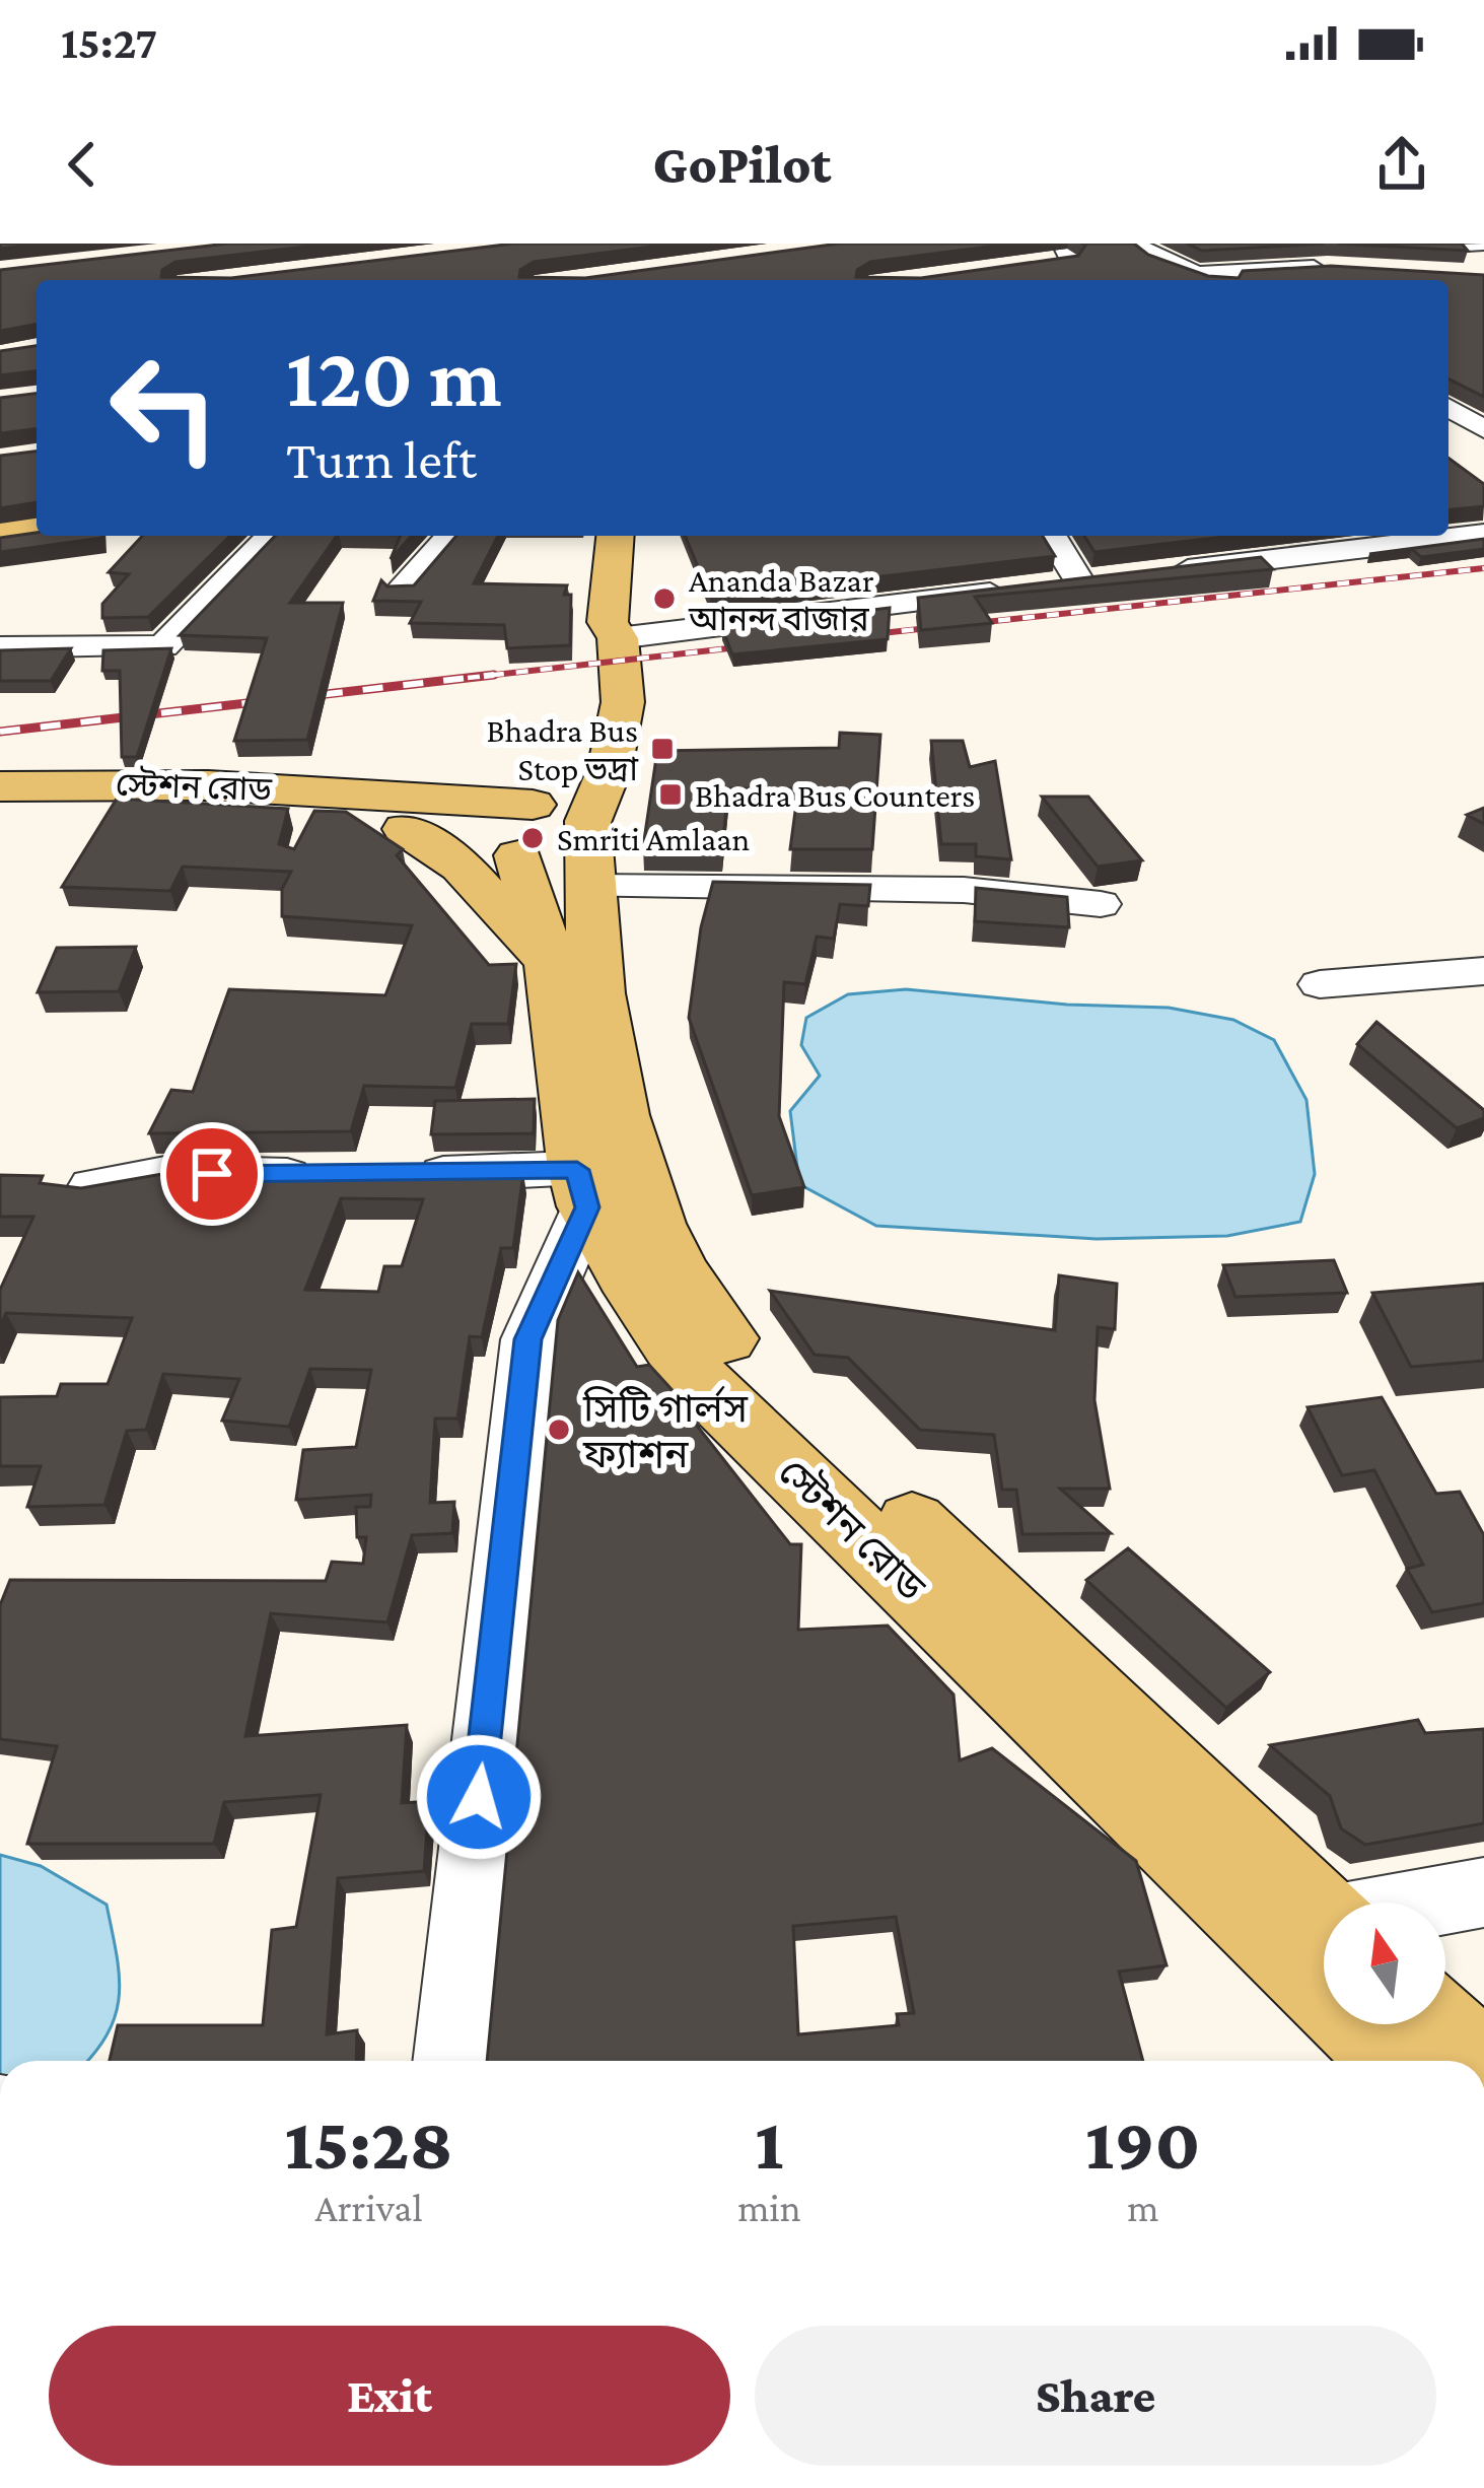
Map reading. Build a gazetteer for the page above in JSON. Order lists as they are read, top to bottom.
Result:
{
  "streets": {
    "main road": ["স্টেশন রোড"]
  },
  "places": {
    "other": ["Ananda Bazar আনন্দ বাজার", "Smriti Amlaan", "সিটি গার্লস ফ্যাশন"],
    "transit": ["Bhadra Bus Stop ভদ্রা", "Bhadra Bus Counters"]
  },
  "north": "top",
  "page": {
    "status": "15:27",
    "header": "GoPilot",
    "turn": ["120 m", "Turn left"],
    "eta": [
      "15:28",
      "Arrival",
      "1",
      "min",
      "190",
      "m"
    ],
    "buttons": ["Exit", "Share"]
  }
}
